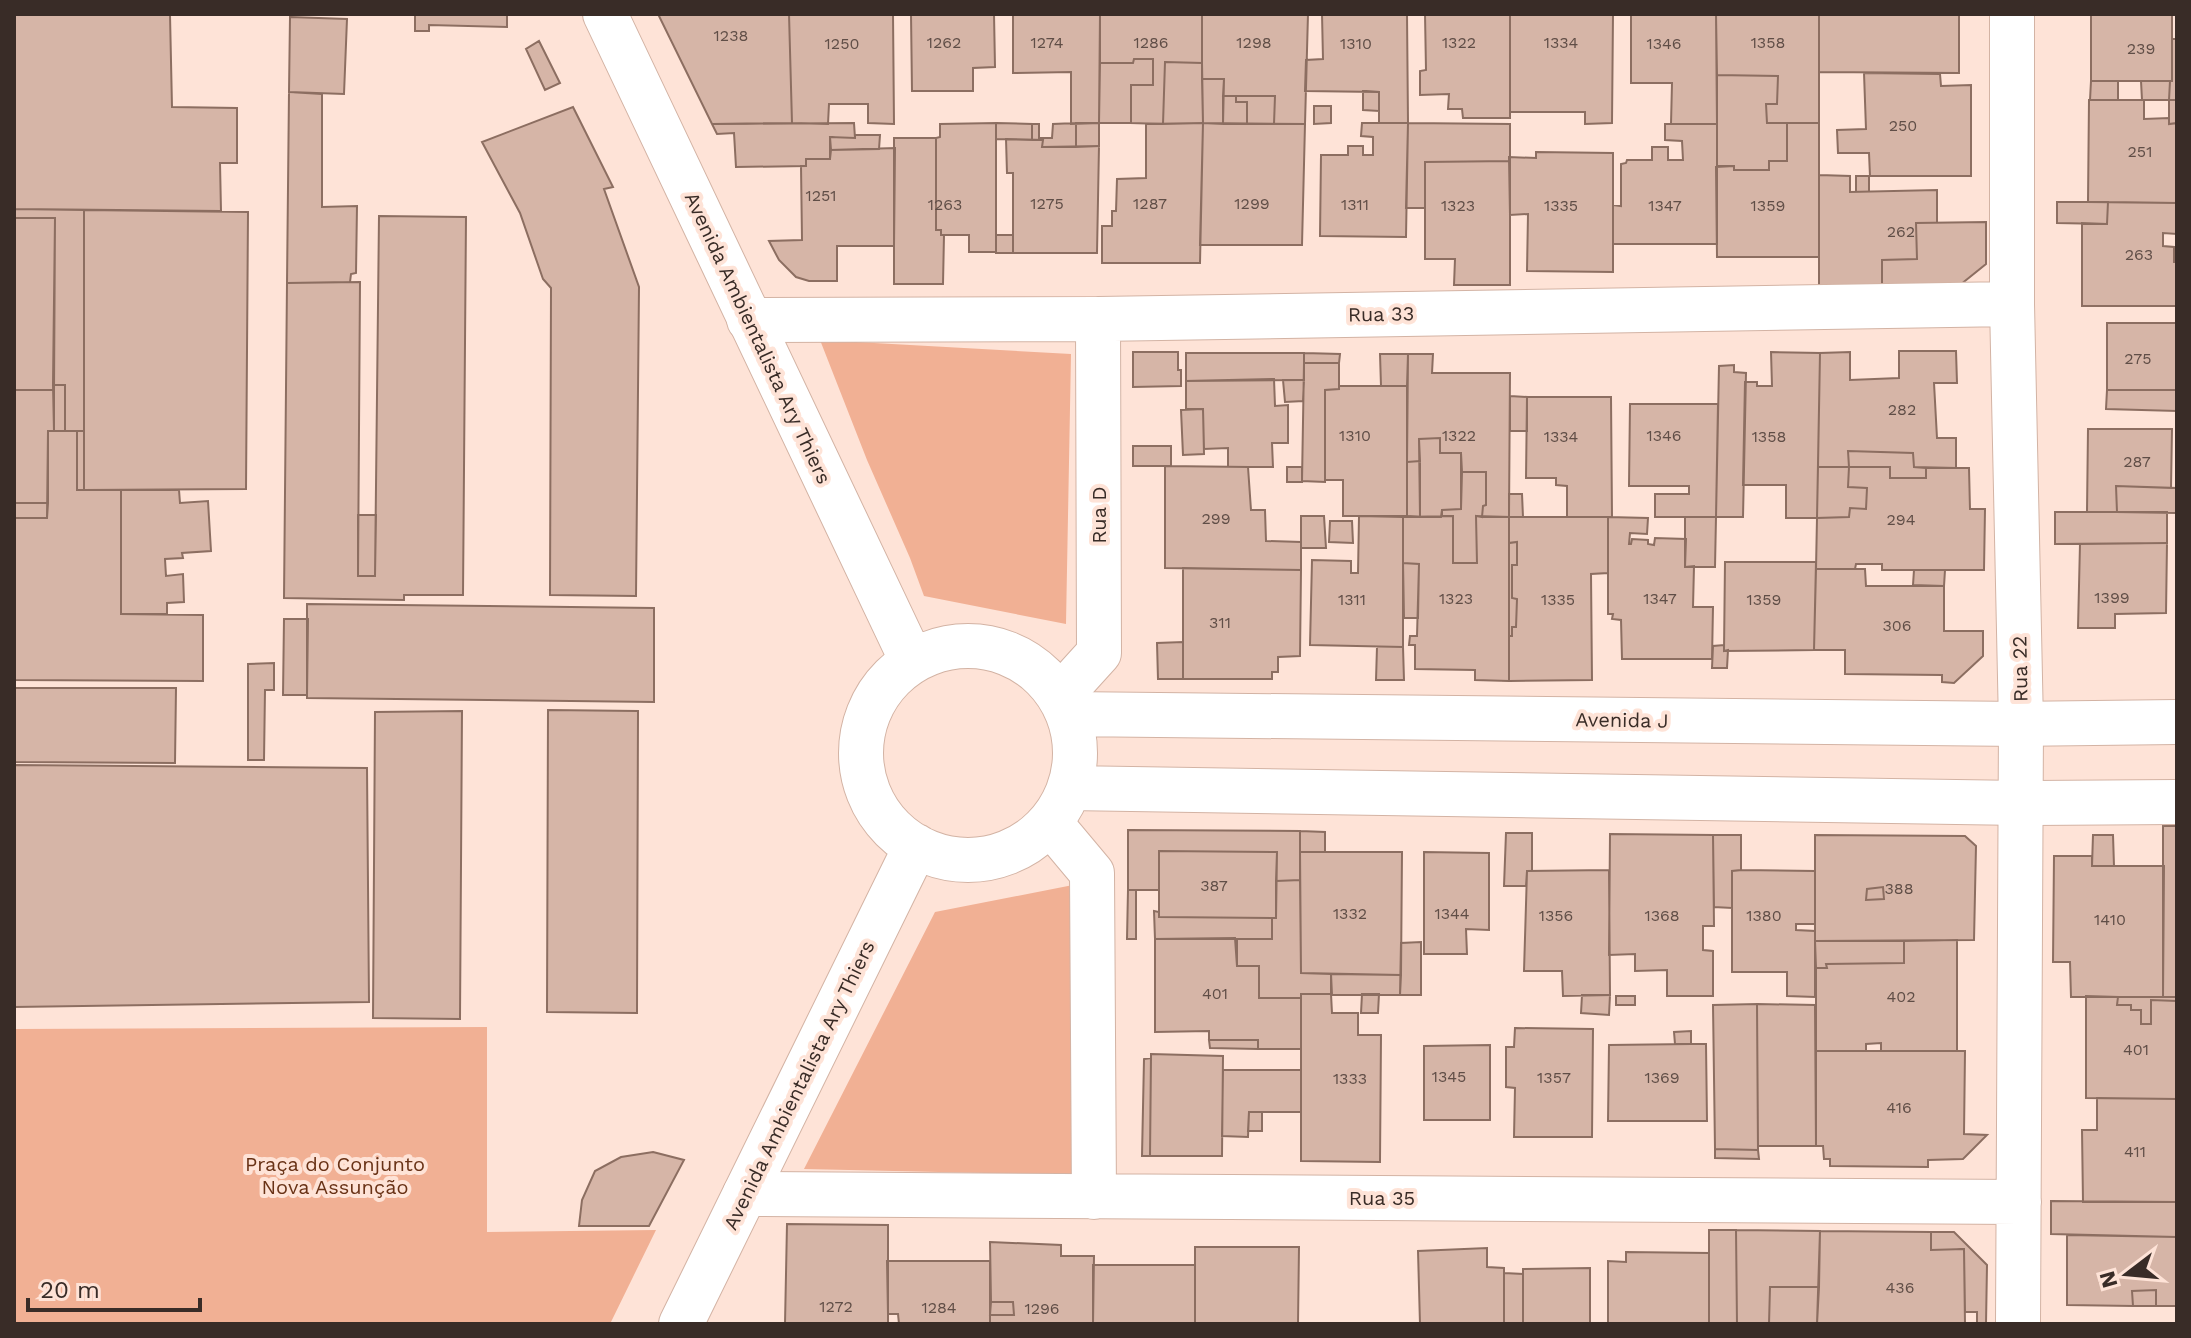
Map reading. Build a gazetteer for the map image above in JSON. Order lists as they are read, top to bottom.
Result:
{
  "streets": {
    "street": [
      "Rua 33",
      "Avenida Ambientalista Ary Thiers",
      "Rua D",
      "Rua 22",
      "Avenida J",
      "Rua 35"
    ]
  },
  "crossings": [
    ["Rua 33", "Avenida Ambientalista Ary Thiers"],
    ["Rua 33", "Rua D"],
    ["Rua 33", "Rua 22"],
    ["Avenida Ambientalista Ary Thiers", "Rua D"],
    ["Avenida Ambientalista Ary Thiers", "Avenida J"],
    ["Avenida Ambientalista Ary Thiers", "Rua 35"],
    ["Rua D", "Avenida J"],
    ["Rua 22", "Avenida J"],
    ["Rua 22", "Rua 35"]
  ],
  "parks": ["Praça do Conjunto Nova Assunção"],
  "house_numbers": [
    "1238",
    "1262",
    "1274",
    "1286",
    "1298",
    "1322",
    "1334",
    "1358",
    "1250",
    "1310",
    "1346",
    "239",
    "250",
    "251",
    "1251",
    "1275",
    "1287",
    "1299",
    "1263",
    "1311",
    "1323",
    "1335",
    "1347",
    "1359",
    "262",
    "263",
    "275",
    "282",
    "1310",
    "1322",
    "1346",
    "1334",
    "1358",
    "287",
    "299",
    "294",
    "1399",
    "1323",
    "1347",
    "1311",
    "1335",
    "1359",
    "311",
    "306",
    "387",
    "388",
    "1332",
    "1344",
    "1356",
    "1368",
    "1380",
    "1410",
    "401",
    "402",
    "401",
    "1345",
    "1357",
    "1369",
    "1333",
    "416",
    "411",
    "436",
    "1272",
    "1284",
    "1296"
  ],
  "scale_bar": "20 m",
  "north": "left"
}
